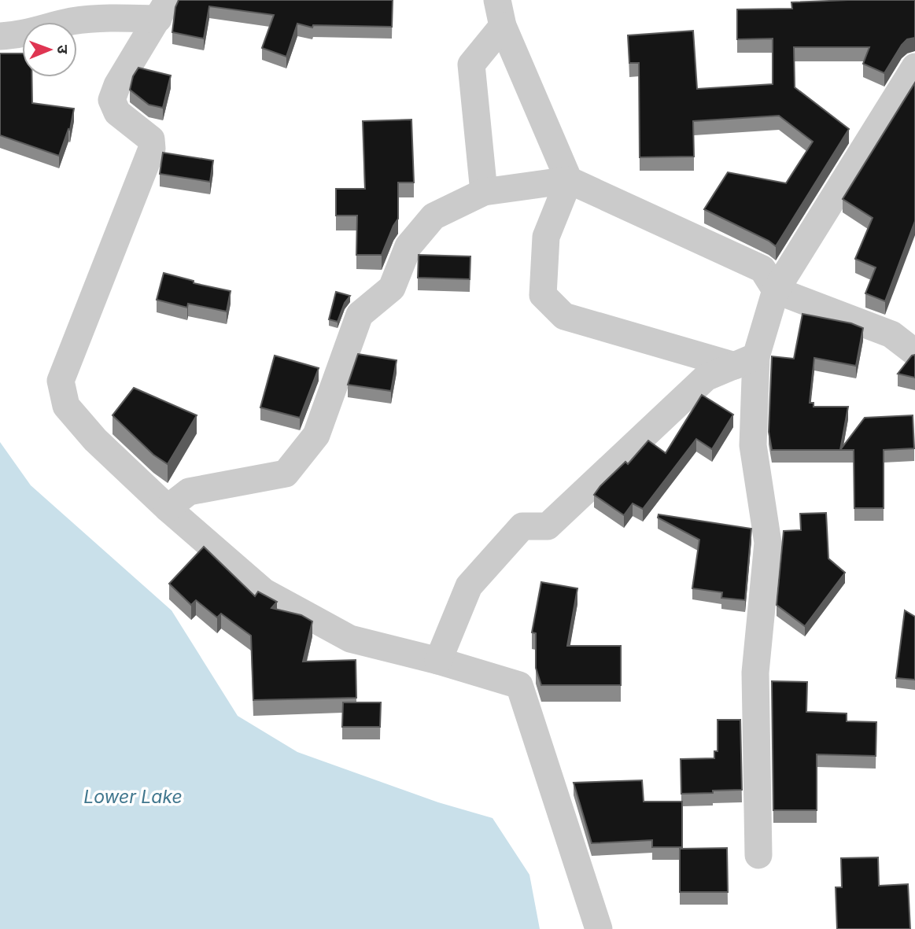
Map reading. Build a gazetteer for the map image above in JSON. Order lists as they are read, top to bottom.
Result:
{
  "water": ["Lower Lake"],
  "north": "right"
}
